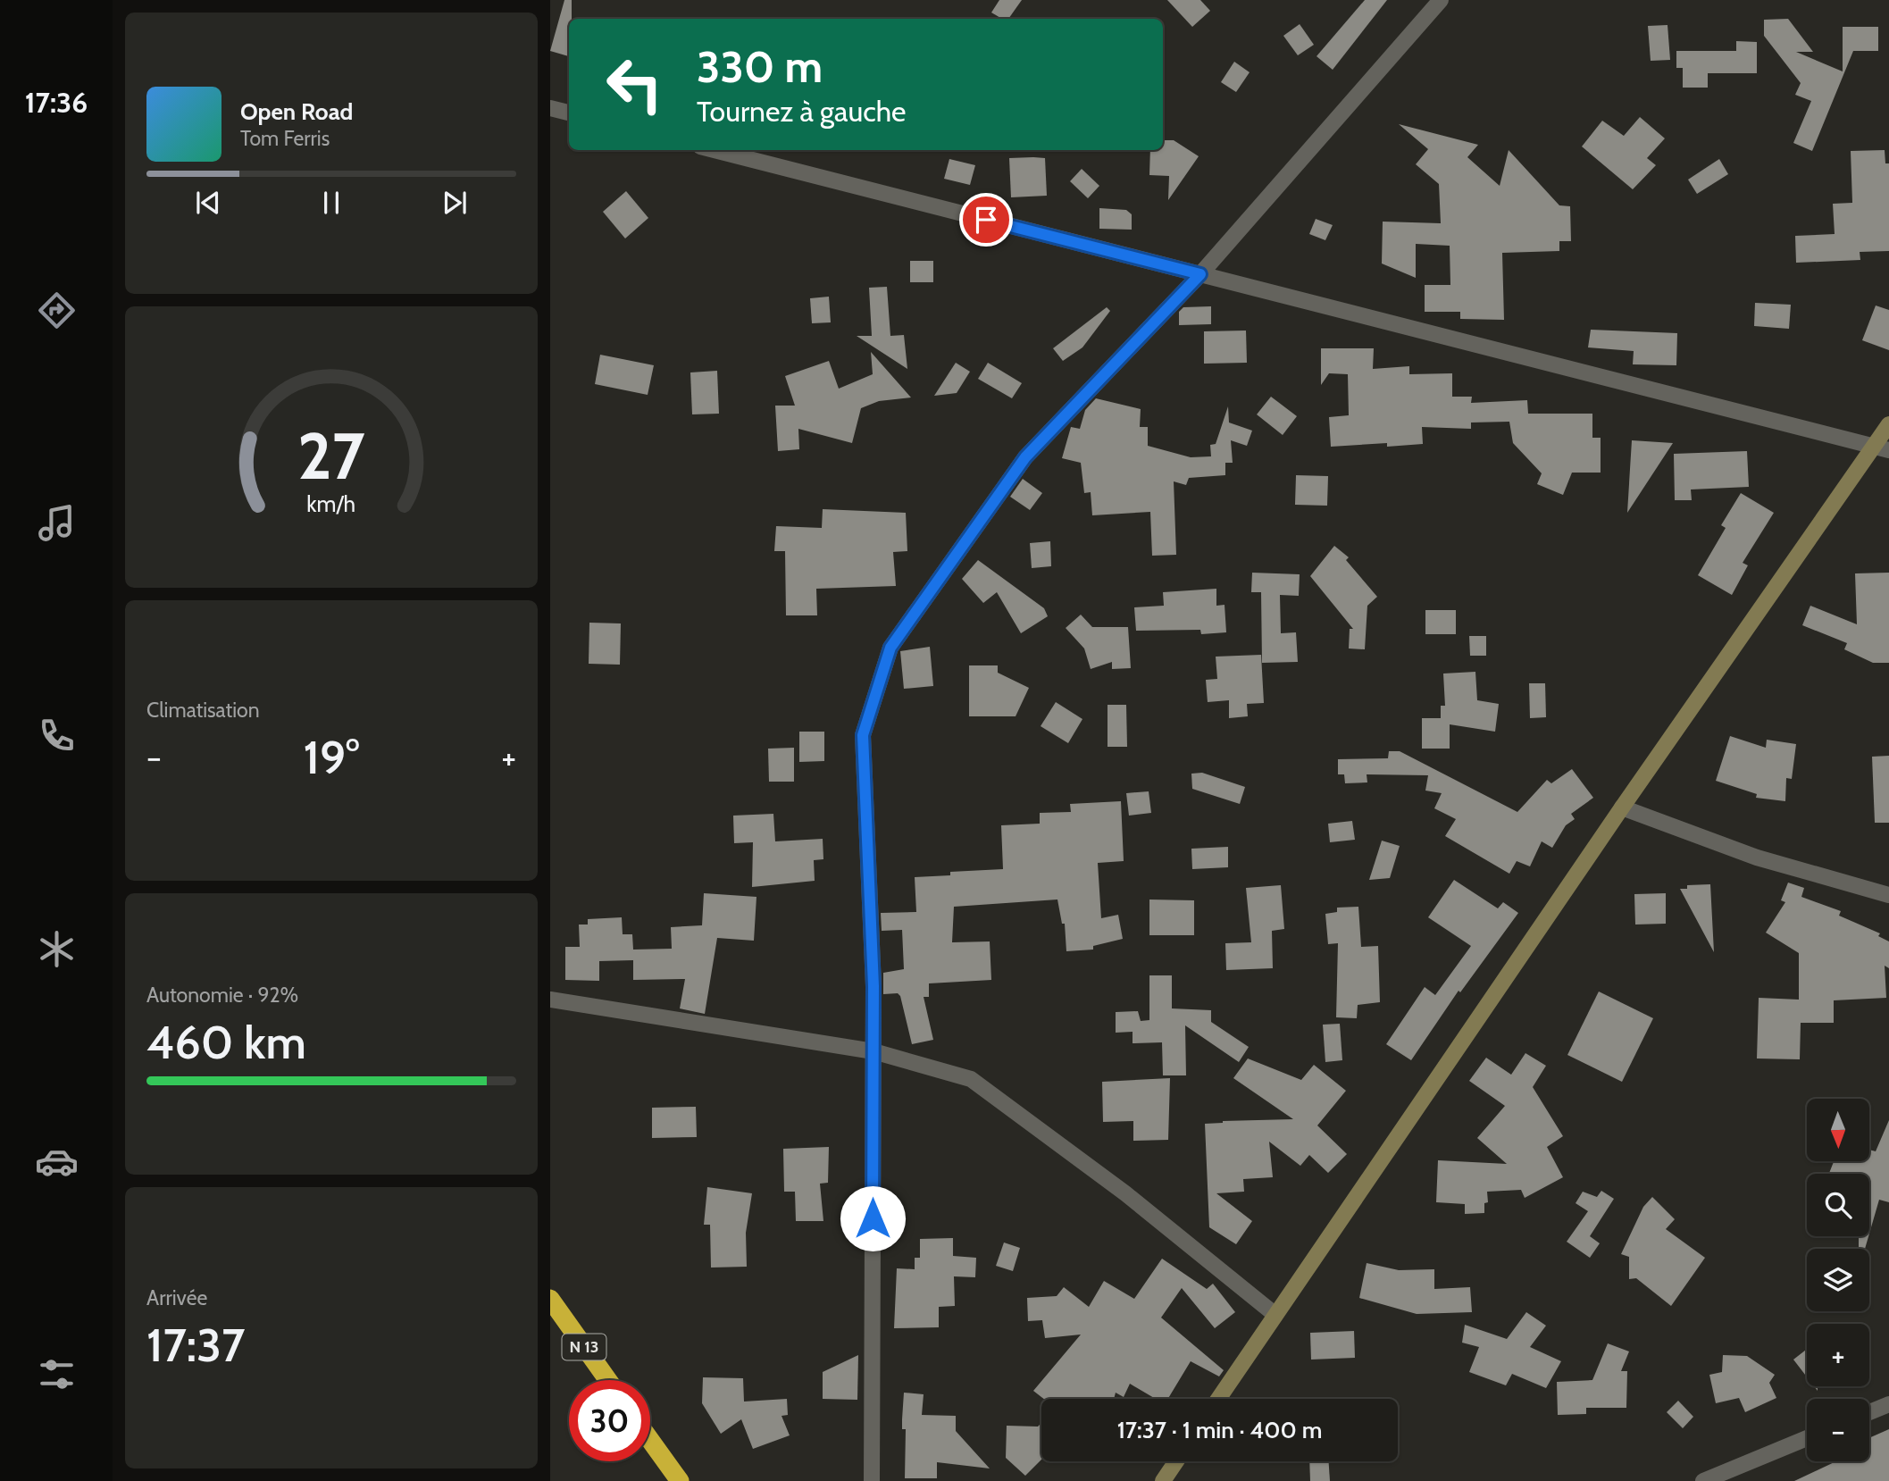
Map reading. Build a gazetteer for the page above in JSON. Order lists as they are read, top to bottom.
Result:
{
  "streets": {
    "highway": ["N 13"]
  },
  "north": "bottom",
  "page": {
    "tabs": "17:36",
    "turn": ["330 m", "Tournez à gauche"],
    "song": ["Open Road", "Tom Ferris"],
    "tile": [
      "Climatisation",
      ["Autonomie · 92%", "460 km"],
      ["Arrivée", "17:37"]
    ],
    "heat": ["−", "19°", "+"],
    "map_buttons": ["+", "−"],
    "limit": "30",
    "trip": "17:37 · 1 min · 400 m",
    "gauge": ["27", "km/h"]
  }
}
